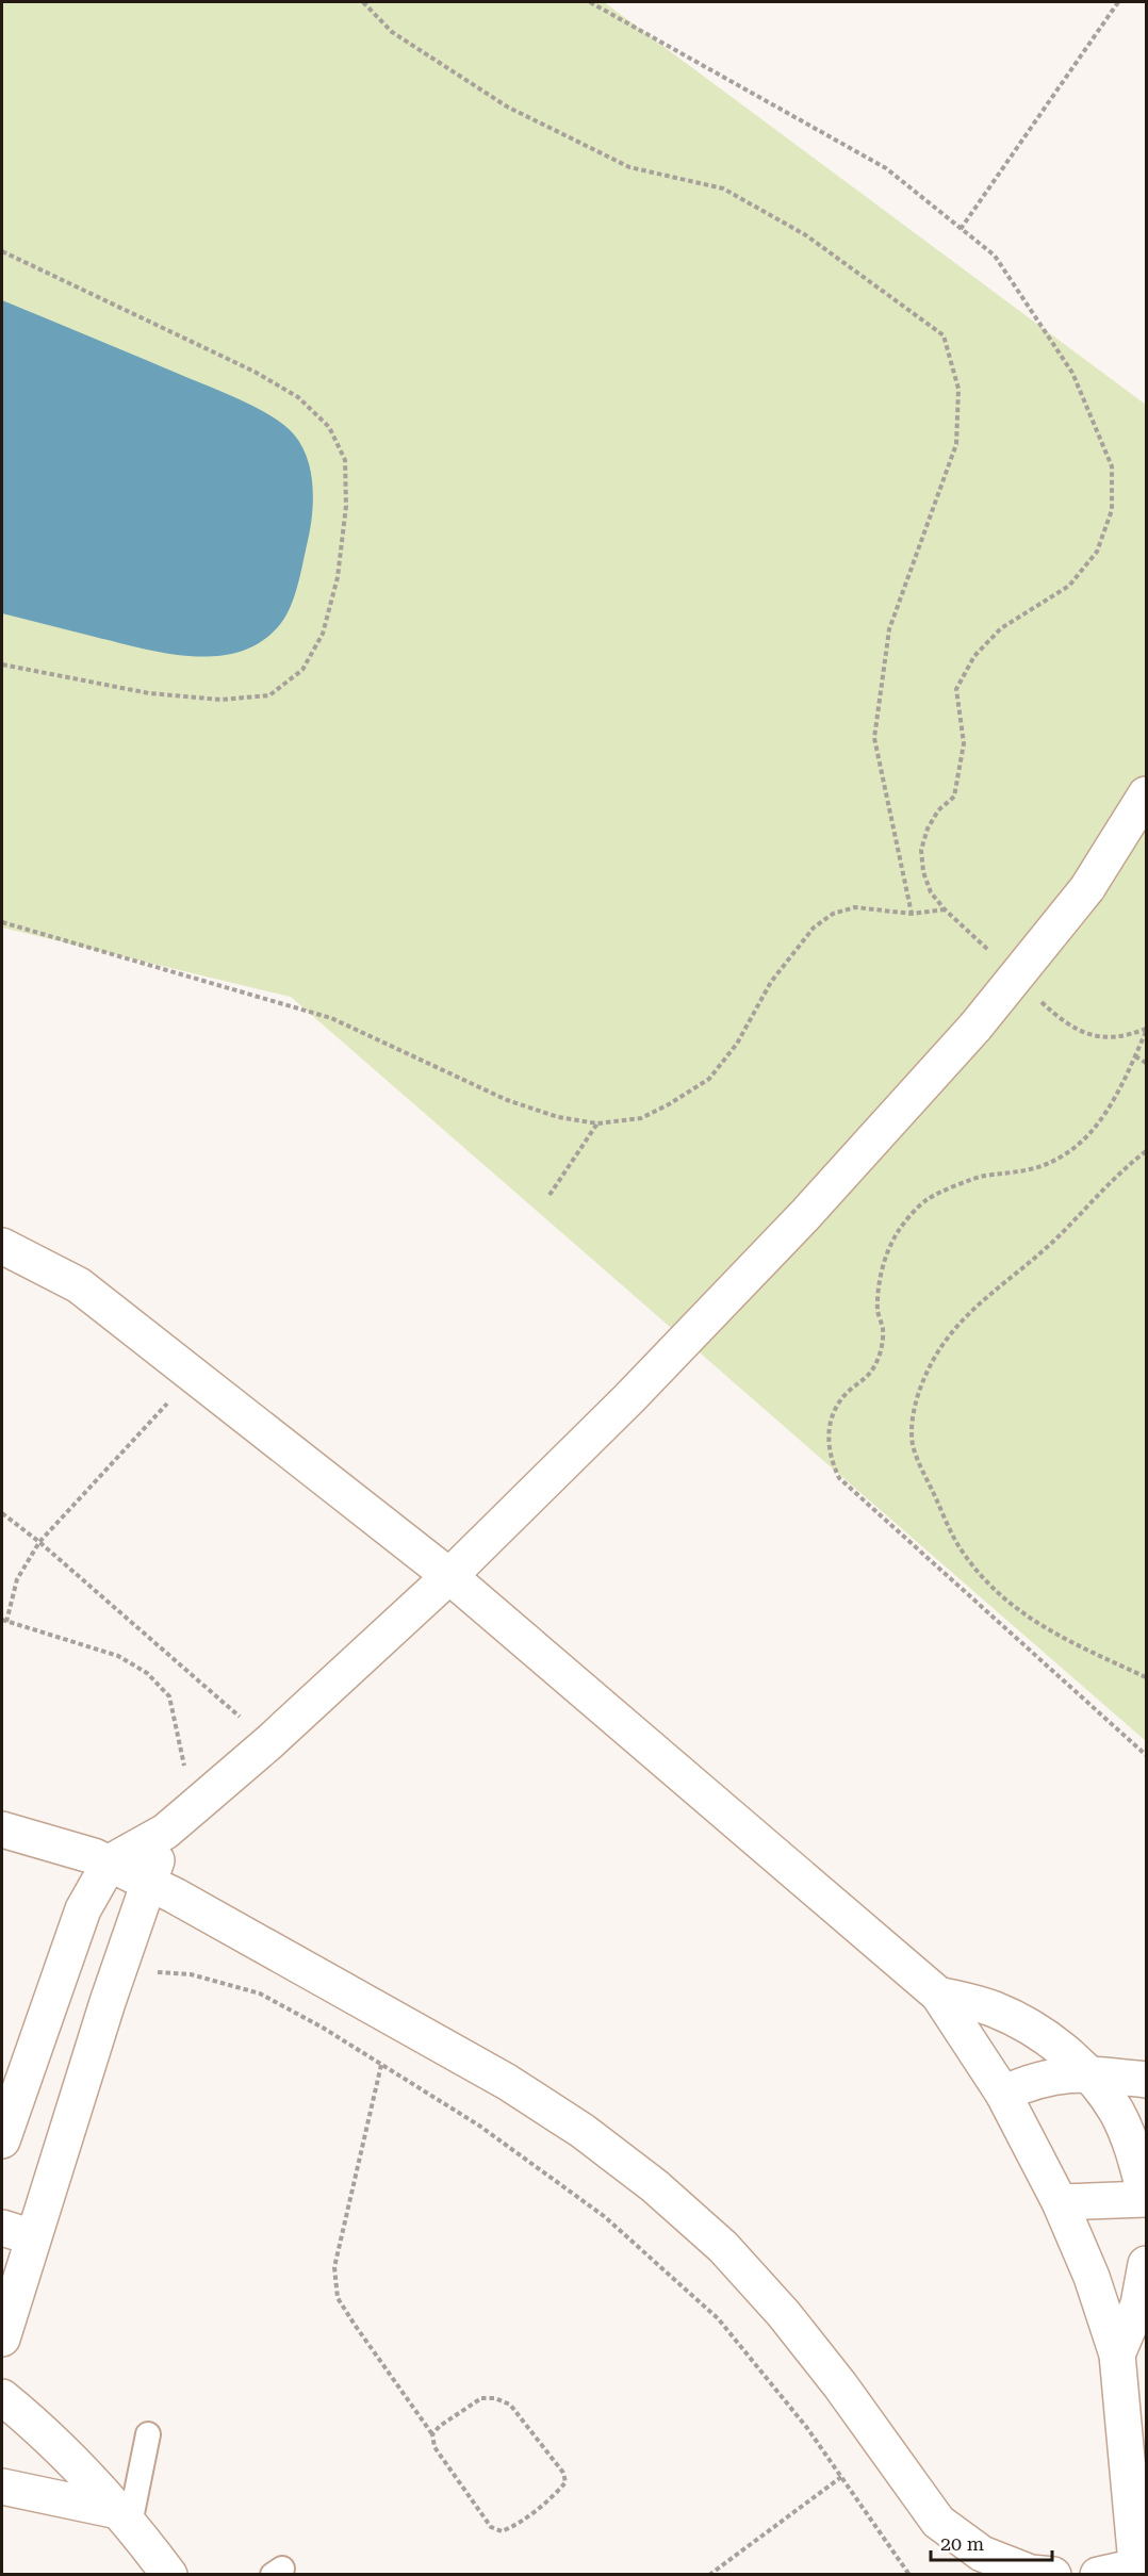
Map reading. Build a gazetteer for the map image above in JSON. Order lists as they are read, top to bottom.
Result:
{
  "scale_bar": "20 m"
}
